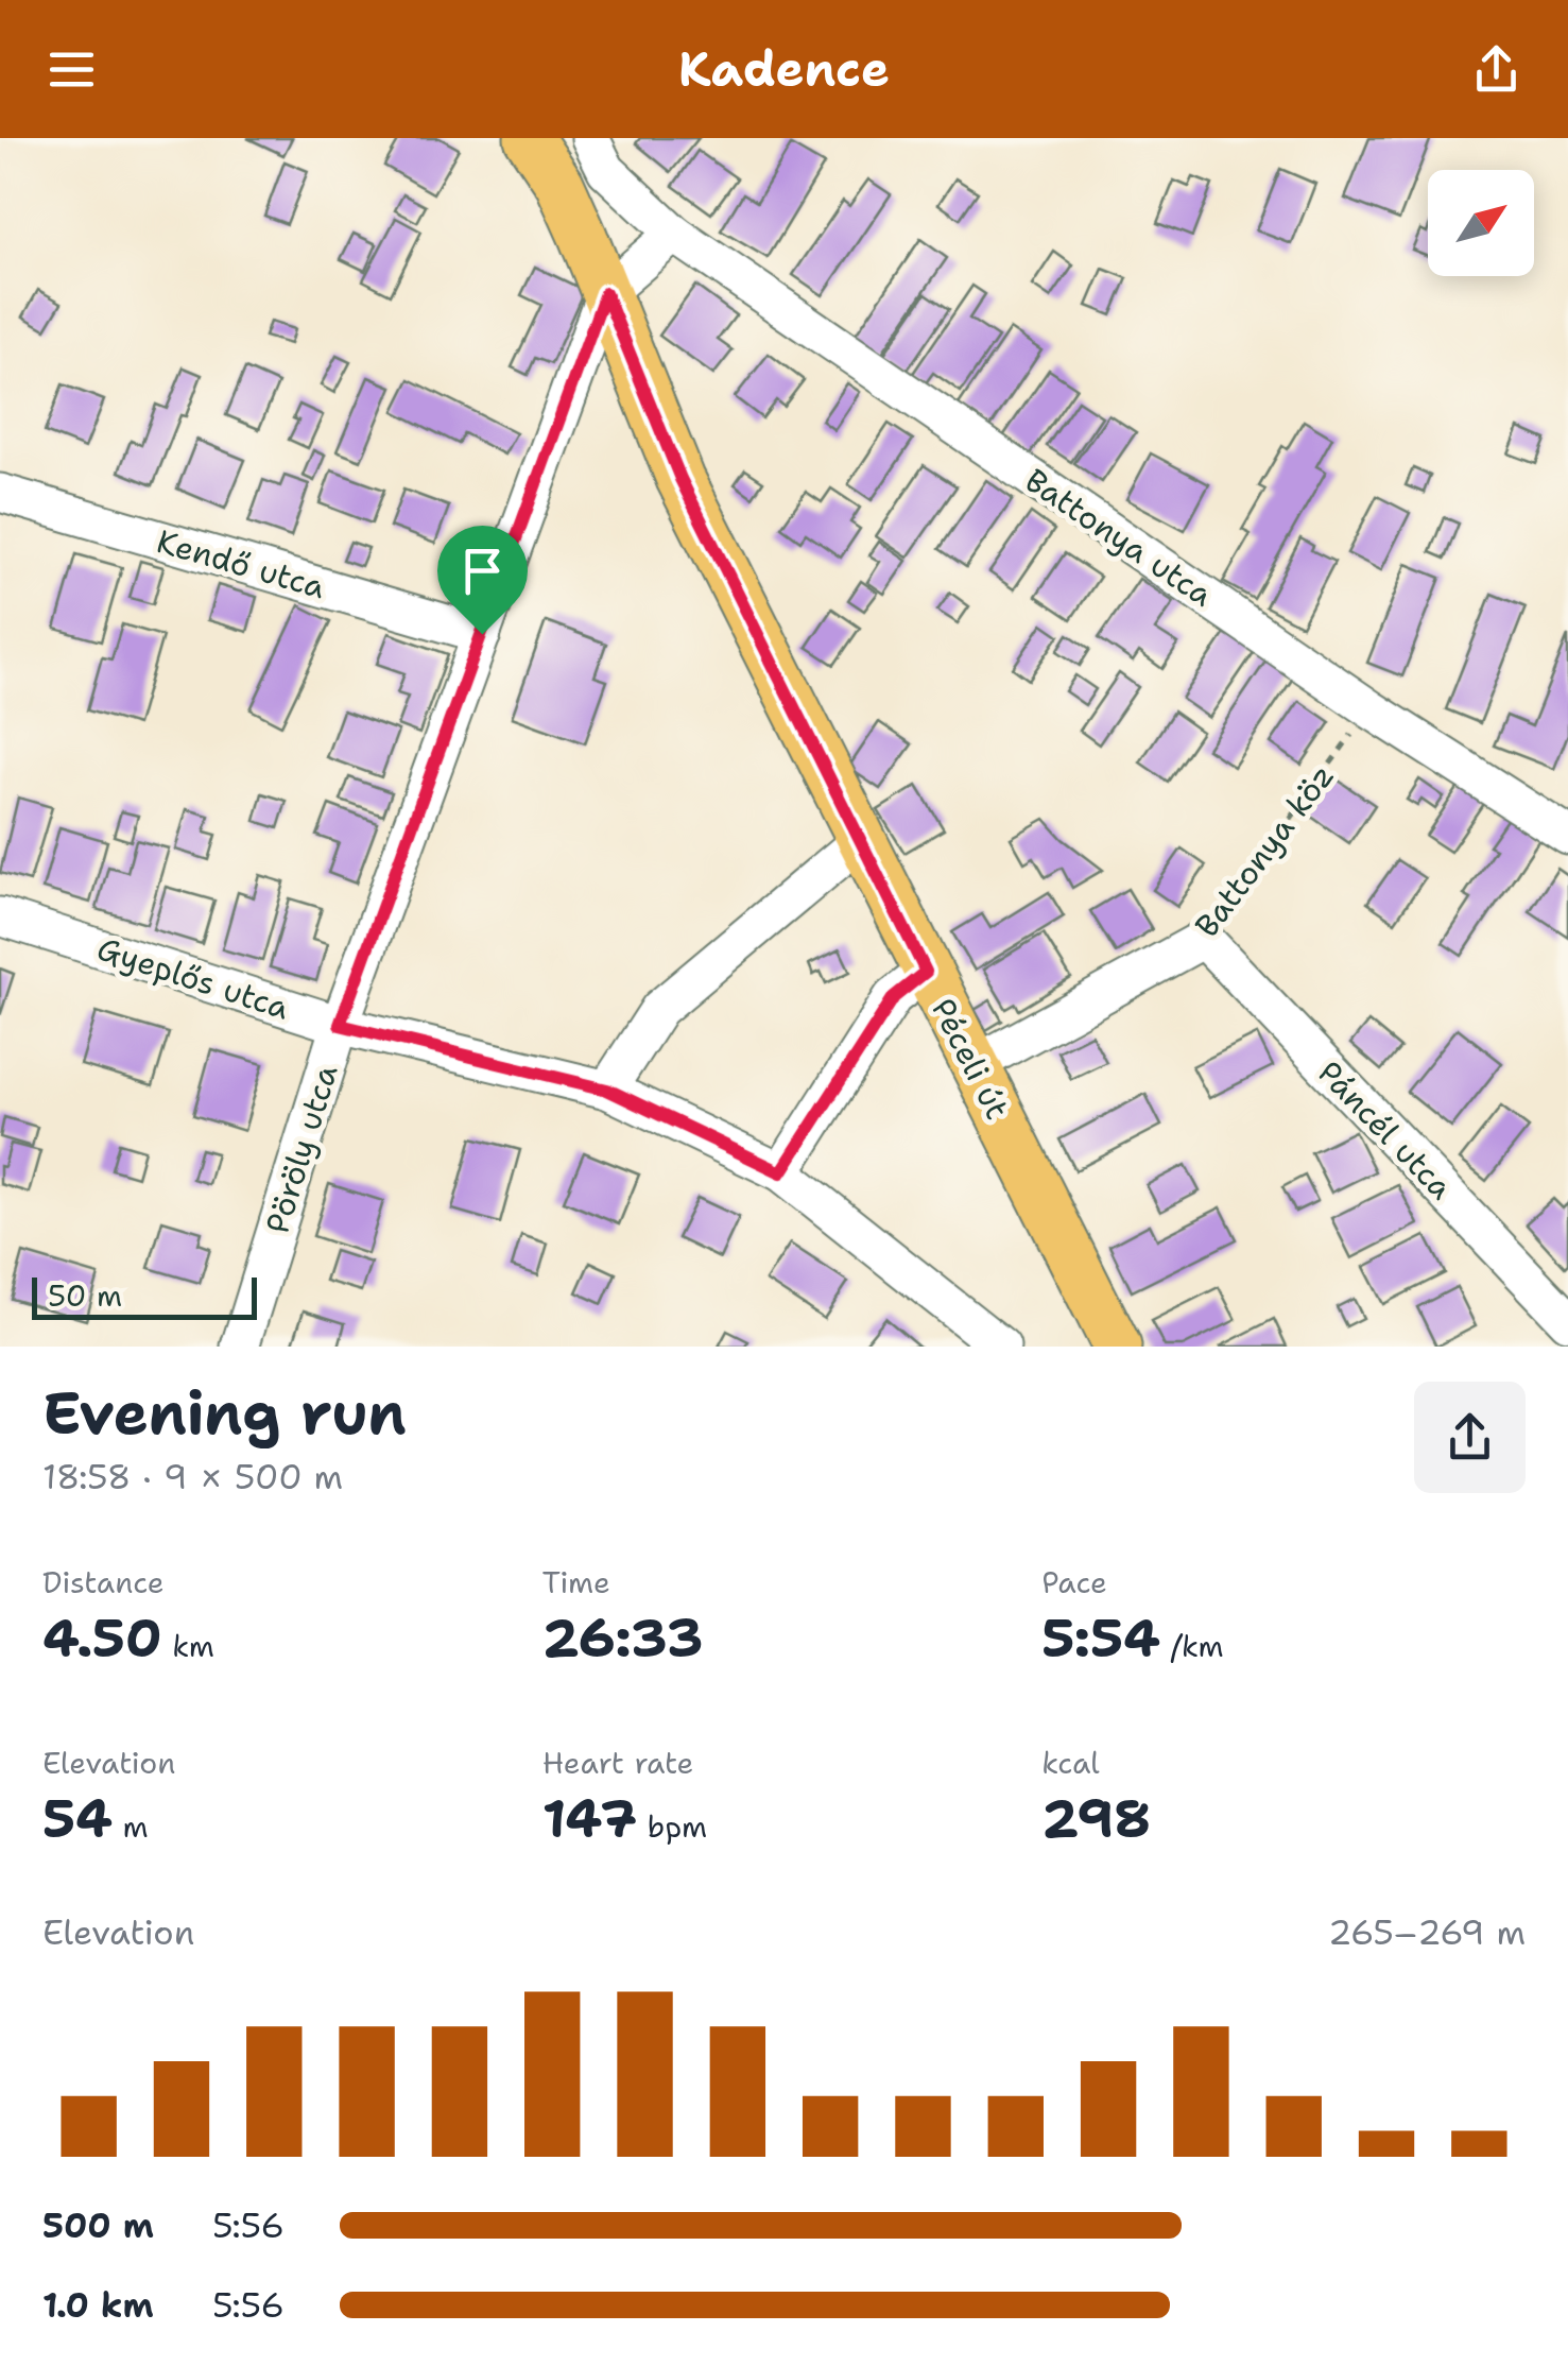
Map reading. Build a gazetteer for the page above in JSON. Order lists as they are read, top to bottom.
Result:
{
  "streets": {
    "main road": ["Péceli út"],
    "street": [
      "Battonya utca",
      "Kendő utca",
      "Battonya köz",
      "Gyeplős utca",
      "Páncél utca",
      "Pöröly utca"
    ]
  },
  "crossings": [
    ["Battonya utca", "Battonya köz"],
    ["Kendő utca", "Pöröly utca"],
    ["Battonya köz", "Péceli út"],
    ["Battonya köz", "Páncél utca"],
    ["Gyeplős utca", "Pöröly utca"],
    ["Péceli út", "Pöröly utca"]
  ],
  "scale_bar": "50 m",
  "north": "top right",
  "page": {
    "header": "Kadence",
    "scale": "50 m",
    "heading": ["Evening run", "18:58 · 9 × 500 m"],
    "stats": [
      ["Distance", "4.50 km"],
      ["Time", "26:33"],
      ["Pace", "5:54 /km"],
      ["Elevation", "54 m"],
      ["Heart rate", "147 bpm"],
      ["kcal", "298"]
    ],
    "chart": ["Elevation", "265–269 m"],
    "list": [
      {
        "name": "500 m",
        "note": "5:56"
      },
      {
        "name": "1.0 km",
        "note": "5:56"
      }
    ]
  }
}
